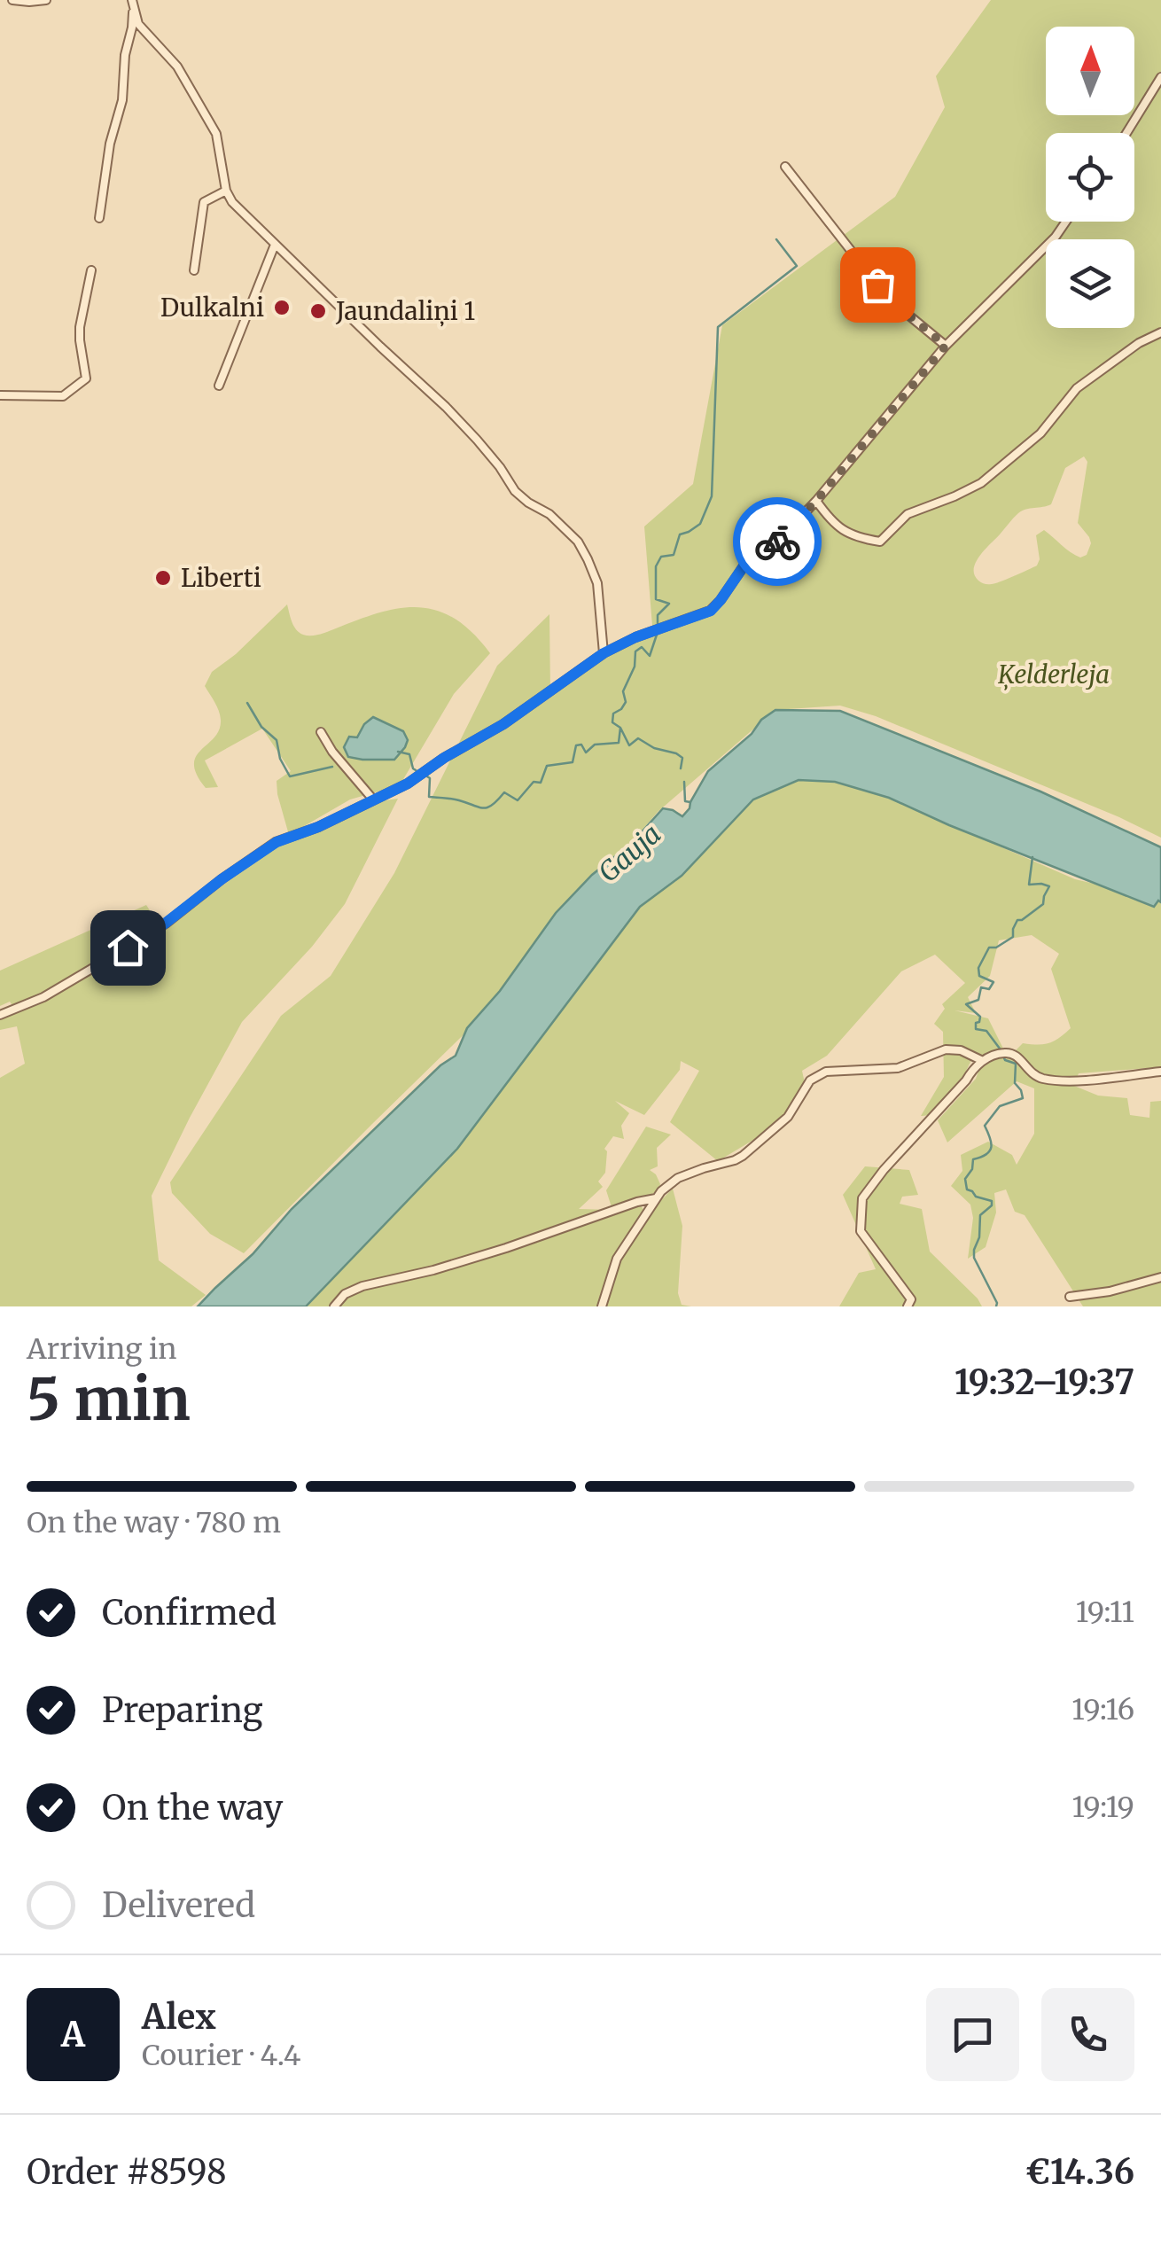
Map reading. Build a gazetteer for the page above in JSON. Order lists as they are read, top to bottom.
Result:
{
  "water": ["Gauja"],
  "parks": ["Ķelderleja"],
  "places": ["Dulkalni", "Jaundaliņi 1", "Liberti"],
  "north": "top",
  "page": {
    "heading": ["5 min", "Arriving in", "19:32–19:37"],
    "panel": [
      "Alex",
      "Courier · 4.4",
      "Order #8598",
      "€14.36"
    ],
    "bar": "On the way · 780 m",
    "list": [
      ["Confirmed", "19:11"],
      ["Preparing", "19:16"],
      ["On the way", "19:19"],
      "Delivered"
    ],
    "round": "A"
  }
}
